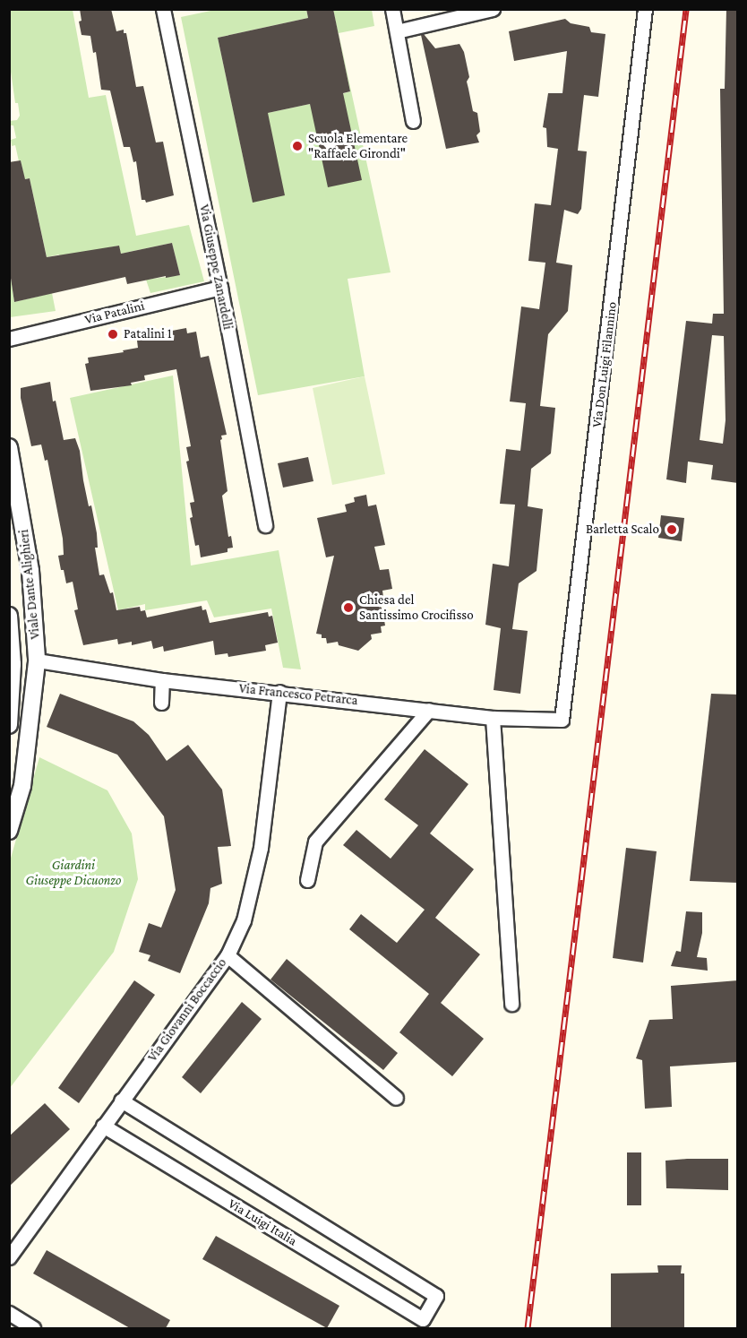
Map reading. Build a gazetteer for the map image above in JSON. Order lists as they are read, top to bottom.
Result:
{
  "streets": {
    "street": [
      "Via Giuseppe Zanardelli",
      "Via Patalini",
      "Via Don Luigi Filannino",
      "Viale Dante Alighieri",
      "Via Francesco Petrarca",
      "Via Giovanni Boccaccio",
      "Via Luigi Italia"
    ]
  },
  "crossings": [
    ["Via Giuseppe Zanardelli", "Via Patalini"],
    ["Via Don Luigi Filannino", "Via Francesco Petrarca"],
    ["Viale Dante Alighieri", "Via Francesco Petrarca"],
    ["Via Francesco Petrarca", "Via Giovanni Boccaccio"],
    ["Via Giovanni Boccaccio", "Via Luigi Italia"]
  ],
  "parks": ["Giardini Giuseppe Dicuonzo"],
  "places": [
    "Scuola Elementare \"Raffaele Girondi\"",
    "Patalini 1",
    "Barletta Scalo",
    "Chiesa del Santissimo Crocifisso"
  ]
}
